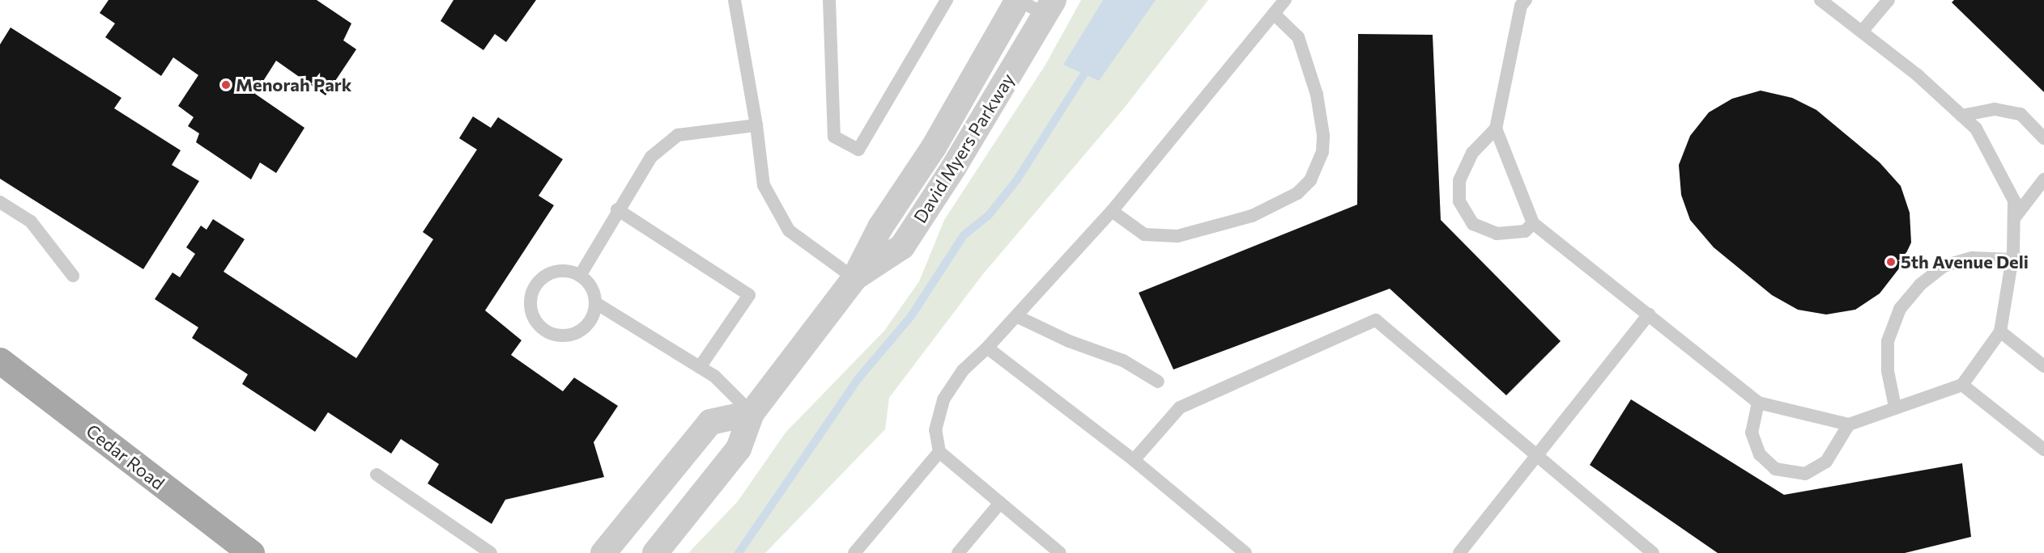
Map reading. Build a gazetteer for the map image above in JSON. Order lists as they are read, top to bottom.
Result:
{
  "streets": {
    "main road": ["Cedar Road"],
    "street": ["David Myers Parkway"]
  },
  "places": ["Menorah Park", "5th Avenue Deli"]
}
